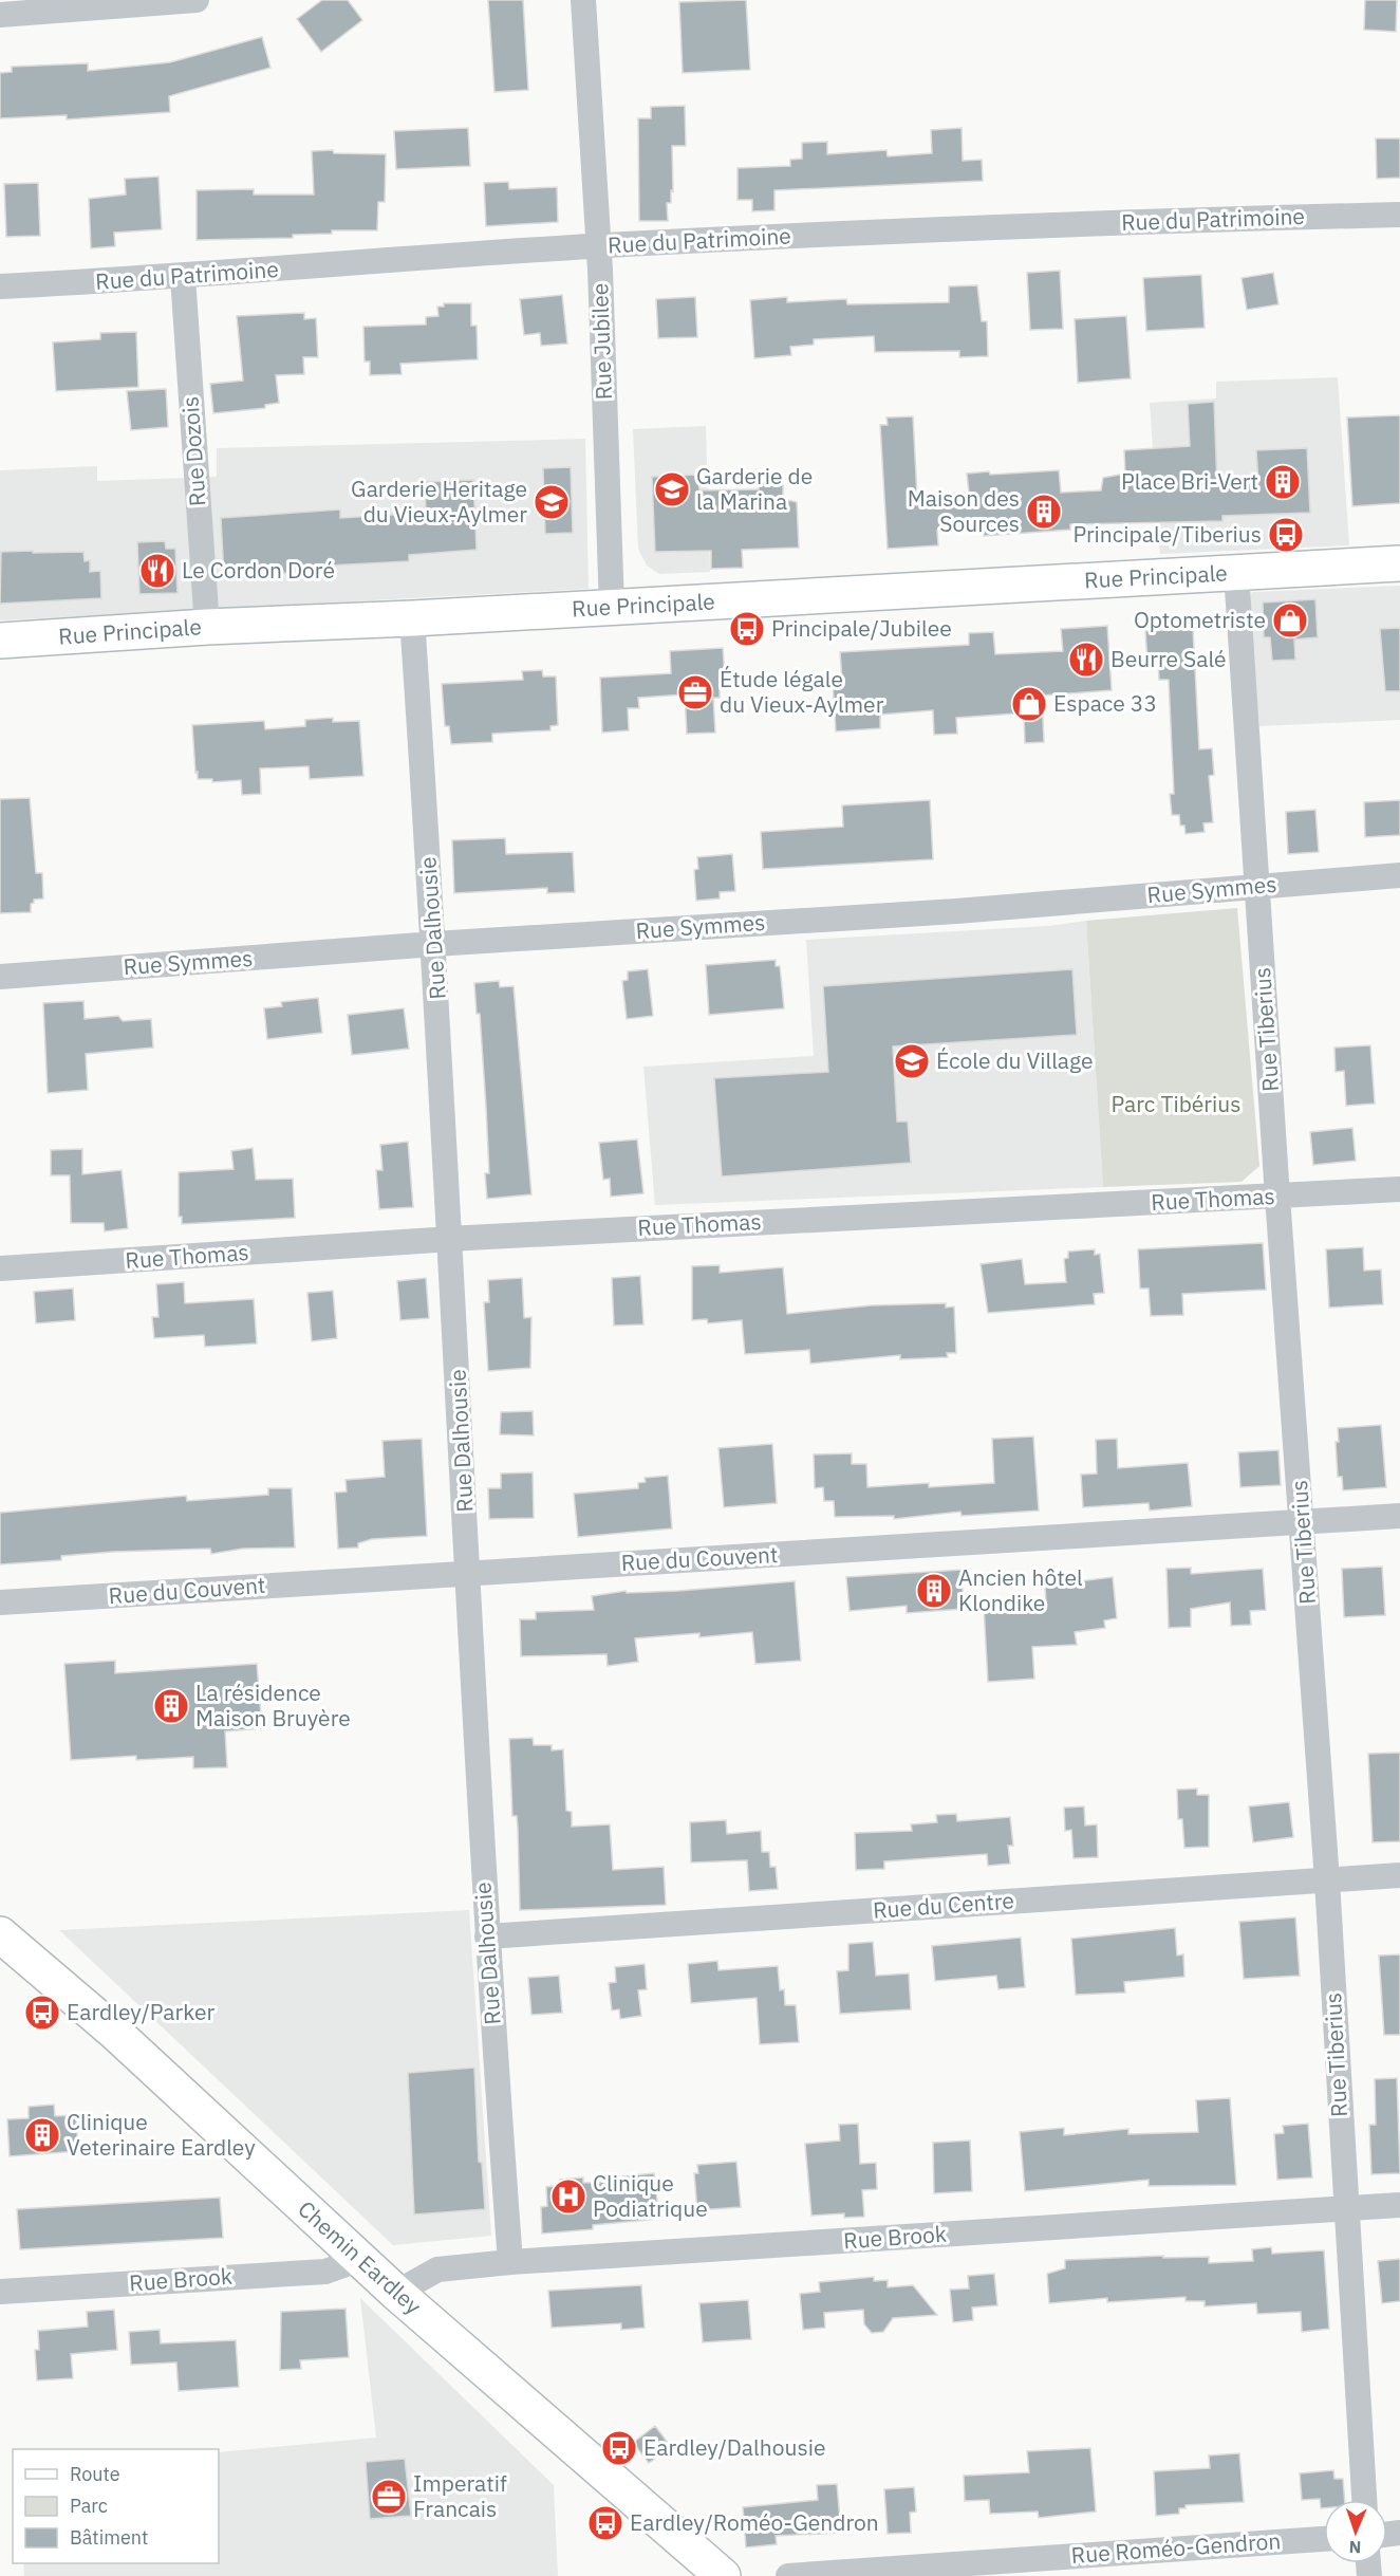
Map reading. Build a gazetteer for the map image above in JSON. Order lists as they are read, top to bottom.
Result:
{
  "streets": {
    "street": [
      "Rue du Patrimoine",
      "Rue Jubilee",
      "Rue Dozois",
      "Rue Principale",
      "Rue Symmes",
      "Rue Dalhousie",
      "Rue Tiberius",
      "Rue Thomas",
      "Rue du Couvent",
      "Rue du Centre",
      "Rue Brook",
      "Chemin Eardley",
      "Rue Roméo-Gendron"
    ]
  },
  "crossings": [
    ["Rue du Patrimoine", "Rue Jubilee"],
    ["Rue du Patrimoine", "Rue Dozois"],
    ["Rue Jubilee", "Rue Principale"],
    ["Rue Dozois", "Rue Principale"],
    ["Rue Principale", "Rue Dalhousie"],
    ["Rue Principale", "Rue Tiberius"],
    ["Rue Symmes", "Rue Dalhousie"],
    ["Rue Symmes", "Rue Tiberius"],
    ["Rue Dalhousie", "Rue Thomas"],
    ["Rue Dalhousie", "Rue du Couvent"],
    ["Rue Dalhousie", "Rue du Centre"],
    ["Rue Dalhousie", "Rue Brook"],
    ["Rue Tiberius", "Rue Thomas"],
    ["Rue Tiberius", "Rue du Couvent"],
    ["Rue Tiberius", "Rue du Centre"],
    ["Rue Tiberius", "Rue Brook"],
    ["Rue Brook", "Chemin Eardley"]
  ],
  "parks": ["Parc Tibérius"],
  "places": {
    "building": [
      "Place Bri-Vert",
      "Maison des Sources",
      "Ancien hôtel Klondike",
      "La résidence Maison Bruyère",
      "Clinique Veterinaire Eardley"
    ],
    "school or university": ["Garderie de la Marina", "Garderie Heritage du Vieux-Aylmer", "École du Village"],
    "bus stop": [
      "Principale/Tiberius",
      "Principale/Jubilee",
      "Eardley/Parker",
      "Eardley/Dalhousie",
      "Eardley/Roméo-Gendron"
    ],
    "restaurant": ["Le Cordon Doré", "Beurre Salé"],
    "shop": ["Optometriste", "Espace 33"],
    "office": ["Étude légale du Vieux-Aylmer", "Imperatif Francais"],
    "hospital": ["Clinique Podiatrique"]
  },
  "legend": ["Route", "Parc", "Bâtiment"],
  "north": "bottom"
}
